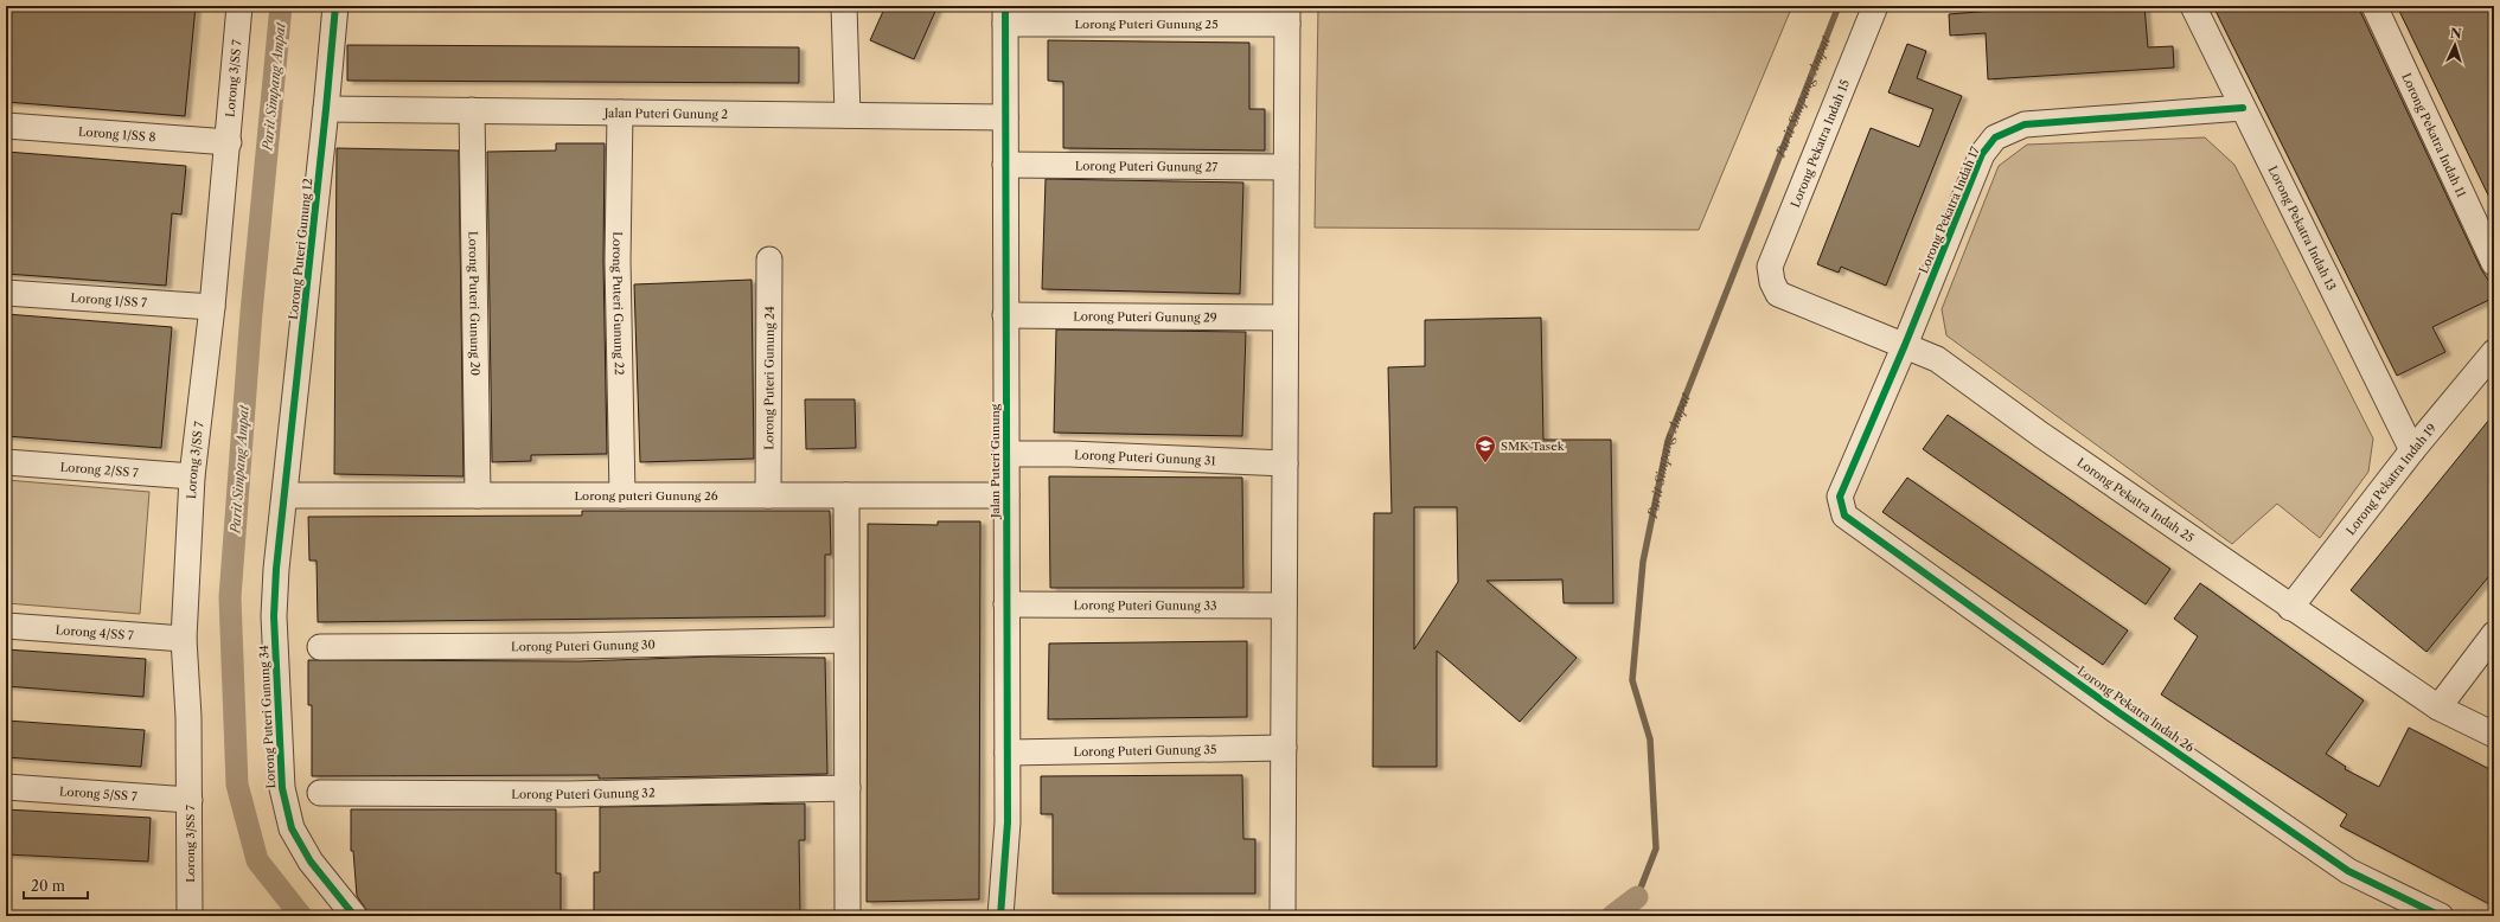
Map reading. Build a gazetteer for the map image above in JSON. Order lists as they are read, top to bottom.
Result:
{
  "streets": {
    "street": [
      "Lorong Puteri Gunung 25",
      "Lorong 3/SS 7",
      "Jalan Puteri Gunung 2",
      "Lorong 1/SS 8",
      "Lorong Pekatra Indah 11",
      "Lorong Pekatra Indah 15",
      "Lorong Puteri Gunung 27",
      "Lorong Pekatra Indah 17",
      "Lorong Pekatra Indah 13",
      "Lorong Puteri Gunung 12",
      "Lorong 1/SS 7",
      "Lorong Puteri Gunung 20",
      "Lorong Puteri Gunung 22",
      "Lorong Puteri Gunung 29",
      "Lorong Puteri Gunung 24",
      "Lorong Puteri Gunung 31",
      "Jalan Puteri Gunung",
      "Lorong 2/SS 7",
      "Lorong Pekatra Indah 19",
      "Lorong puteri Gunung 26",
      "Lorong Pekatra Indah 25",
      "Lorong Puteri Gunung 33",
      "Lorong 4/SS 7",
      "Lorong Puteri Gunung 30",
      "Lorong Pekatra Indah 26",
      "Lorong Puteri Gunung 34",
      "Lorong Puteri Gunung 35",
      "Lorong 5/SS 7",
      "Lorong Puteri Gunung 32"
    ]
  },
  "crossings": [
    ["Lorong Puteri Gunung 25", "Jalan Puteri Gunung"],
    ["Lorong 3/SS 7", "Lorong 1/SS 8"],
    ["Lorong 3/SS 7", "Lorong 1/SS 7"],
    ["Lorong 3/SS 7", "Lorong 2/SS 7"],
    ["Lorong 3/SS 7", "Lorong 4/SS 7"],
    ["Lorong 3/SS 7", "Lorong 5/SS 7"],
    ["Jalan Puteri Gunung 2", "Lorong Puteri Gunung 12"],
    ["Jalan Puteri Gunung 2", "Lorong Puteri Gunung 20"],
    ["Jalan Puteri Gunung 2", "Lorong Puteri Gunung 22"],
    ["Jalan Puteri Gunung 2", "Jalan Puteri Gunung"],
    ["Lorong Pekatra Indah 15", "Lorong Pekatra Indah 25"],
    ["Lorong Puteri Gunung 27", "Jalan Puteri Gunung"],
    ["Lorong Pekatra Indah 17", "Lorong Pekatra Indah 13"],
    ["Lorong Pekatra Indah 17", "Lorong Pekatra Indah 25"],
    ["Lorong Pekatra Indah 17", "Lorong Pekatra Indah 26"],
    ["Lorong Pekatra Indah 13", "Lorong Pekatra Indah 19"],
    ["Lorong Puteri Gunung 12", "Lorong puteri Gunung 26"],
    ["Lorong Puteri Gunung 12", "Lorong Puteri Gunung 34"],
    ["Lorong Puteri Gunung 20", "Lorong puteri Gunung 26"],
    ["Lorong Puteri Gunung 22", "Lorong puteri Gunung 26"],
    ["Lorong Puteri Gunung 29", "Jalan Puteri Gunung"],
    ["Lorong Puteri Gunung 24", "Lorong puteri Gunung 26"],
    ["Lorong Puteri Gunung 31", "Jalan Puteri Gunung"],
    ["Jalan Puteri Gunung", "Lorong puteri Gunung 26"],
    ["Jalan Puteri Gunung", "Lorong Puteri Gunung 33"],
    ["Jalan Puteri Gunung", "Lorong Puteri Gunung 35"],
    ["Lorong Pekatra Indah 19", "Lorong Pekatra Indah 25"],
    ["Lorong puteri Gunung 26", "Lorong Puteri Gunung 34"]
  ],
  "water": ["Parit Simpang Ampat"],
  "places": {
    "school or university": ["SMK Tasek"]
  },
  "scale_bar": "20 m",
  "north": "top"
}
